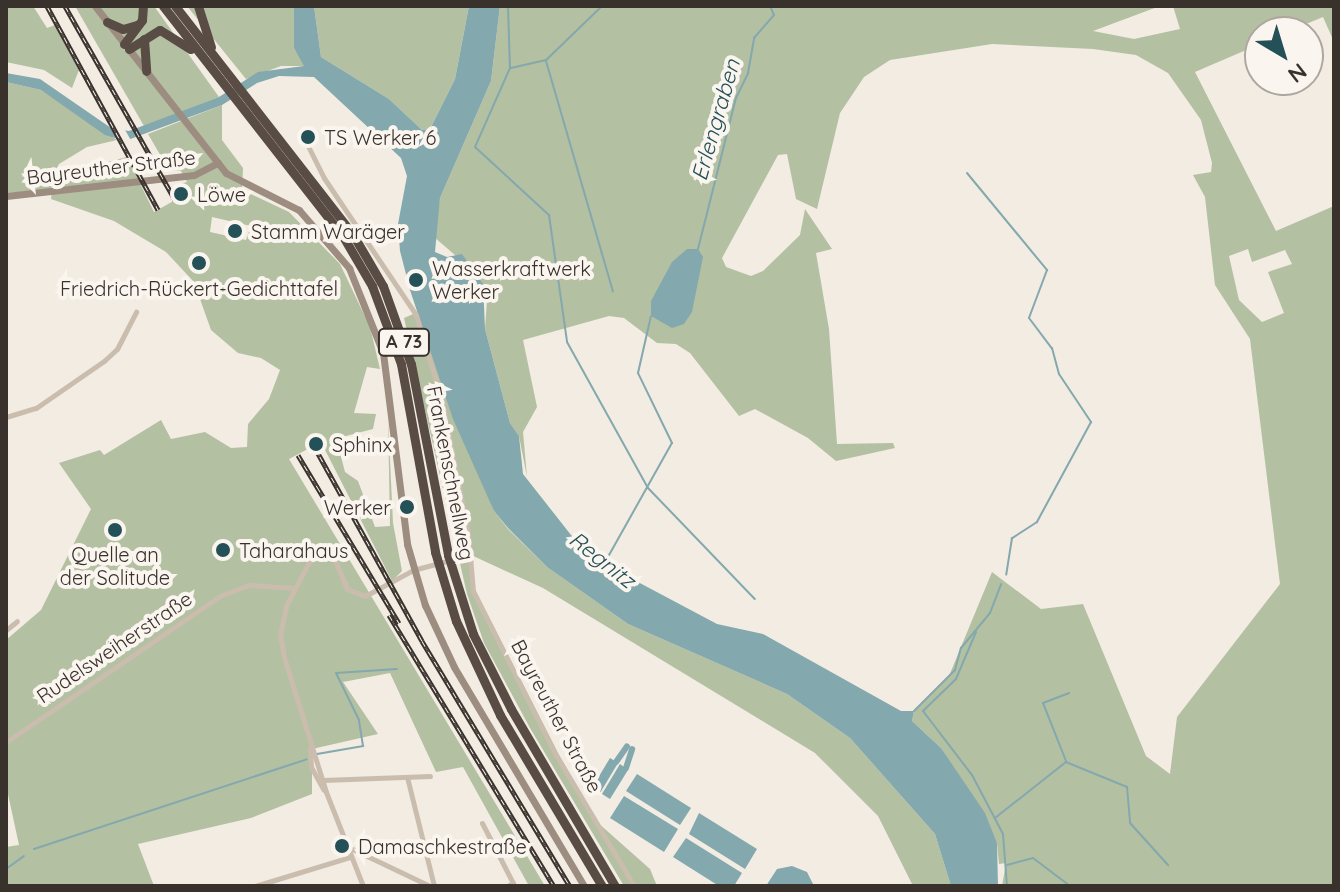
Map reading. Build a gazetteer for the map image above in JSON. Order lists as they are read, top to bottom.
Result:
{
  "streets": {
    "highway": ["A 73", "Frankenschnellweg"],
    "main road": ["Bayreuther Straße"],
    "street": ["Rudelsweiherstraße"]
  },
  "water": ["Erlengraben", "Regnitz"],
  "places": [
    "TS Werker 6",
    "Löwe",
    "Stamm Waräger",
    "Friedrich-Rückert-Gedichttafel",
    "Wasserkraftwerk Werker",
    "Sphinx",
    "Werker",
    "Quelle an der Solitude",
    "Taharahaus",
    "Damaschkestraße"
  ],
  "north": "bottom right"
}
